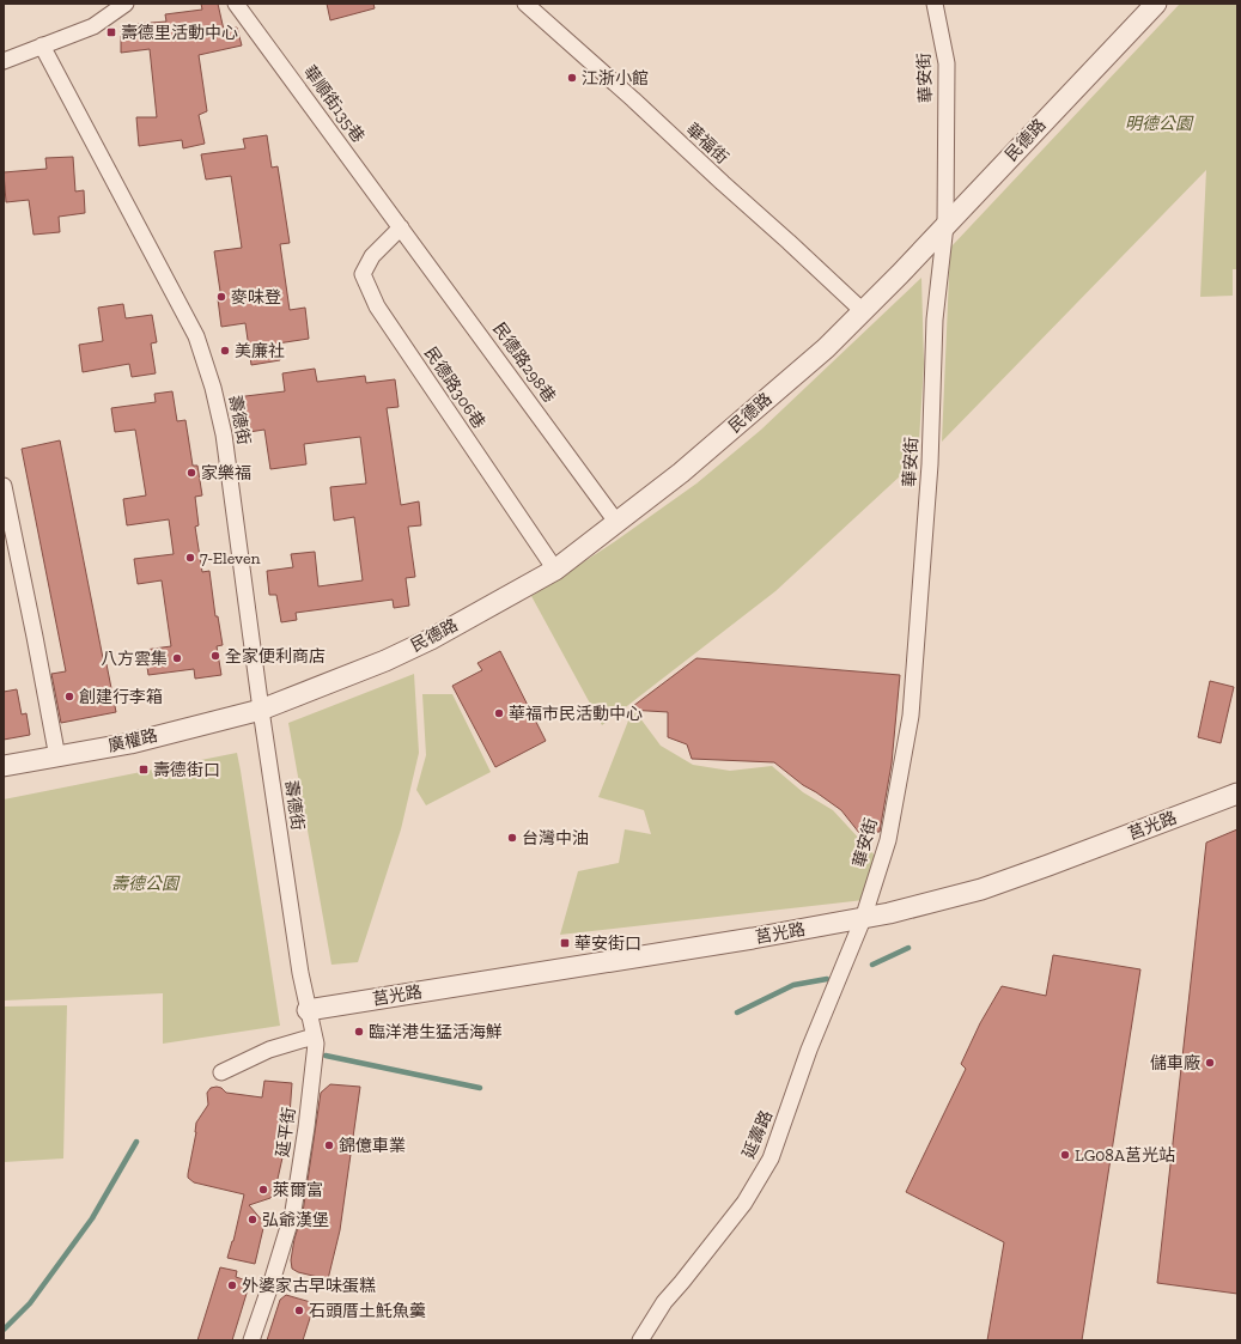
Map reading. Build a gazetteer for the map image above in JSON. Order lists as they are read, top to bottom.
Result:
{
  "streets": {
    "street": [
      "華安街",
      "華順街135巷",
      "民德路",
      "華福街",
      "民德路298巷",
      "民德路306巷",
      "壽德街",
      "廣權路",
      "莒光路",
      "延平街",
      "延壽路"
    ]
  },
  "crossings": [
    ["華安街", "民德路"],
    ["華安街", "莒光路"],
    ["華安街", "延壽路"],
    ["華順街135巷", "民德路298巷"],
    ["華順街135巷", "民德路306巷"],
    ["民德路", "華福街"],
    ["民德路", "民德路298巷"],
    ["民德路", "民德路306巷"],
    ["民德路", "壽德街"],
    ["民德路", "廣權路"],
    ["民德路298巷", "民德路306巷"],
    ["壽德街", "廣權路"],
    ["壽德街", "莒光路"],
    ["壽德街", "延平街"],
    ["莒光路", "延平街"],
    ["莒光路", "延壽路"]
  ],
  "parks": ["明德公園", "壽德公園"],
  "places": {
    "transit": ["壽德里活動中心", "壽德街口", "華安街口"],
    "other": [
      "江浙小館",
      "麥味登",
      "美廉社",
      "家樂福",
      "7-Eleven",
      "全家便利商店",
      "八方雲集",
      "創建行李箱",
      "華福市民活動中心",
      "台灣中油",
      "臨洋港生猛活海鮮",
      "儲車廠",
      "錦億車業",
      "LG08A莒光站",
      "萊爾富",
      "弘爺漢堡",
      "外婆家古早味蛋糕",
      "石頭厝土魠魚羹"
    ]
  }
}
